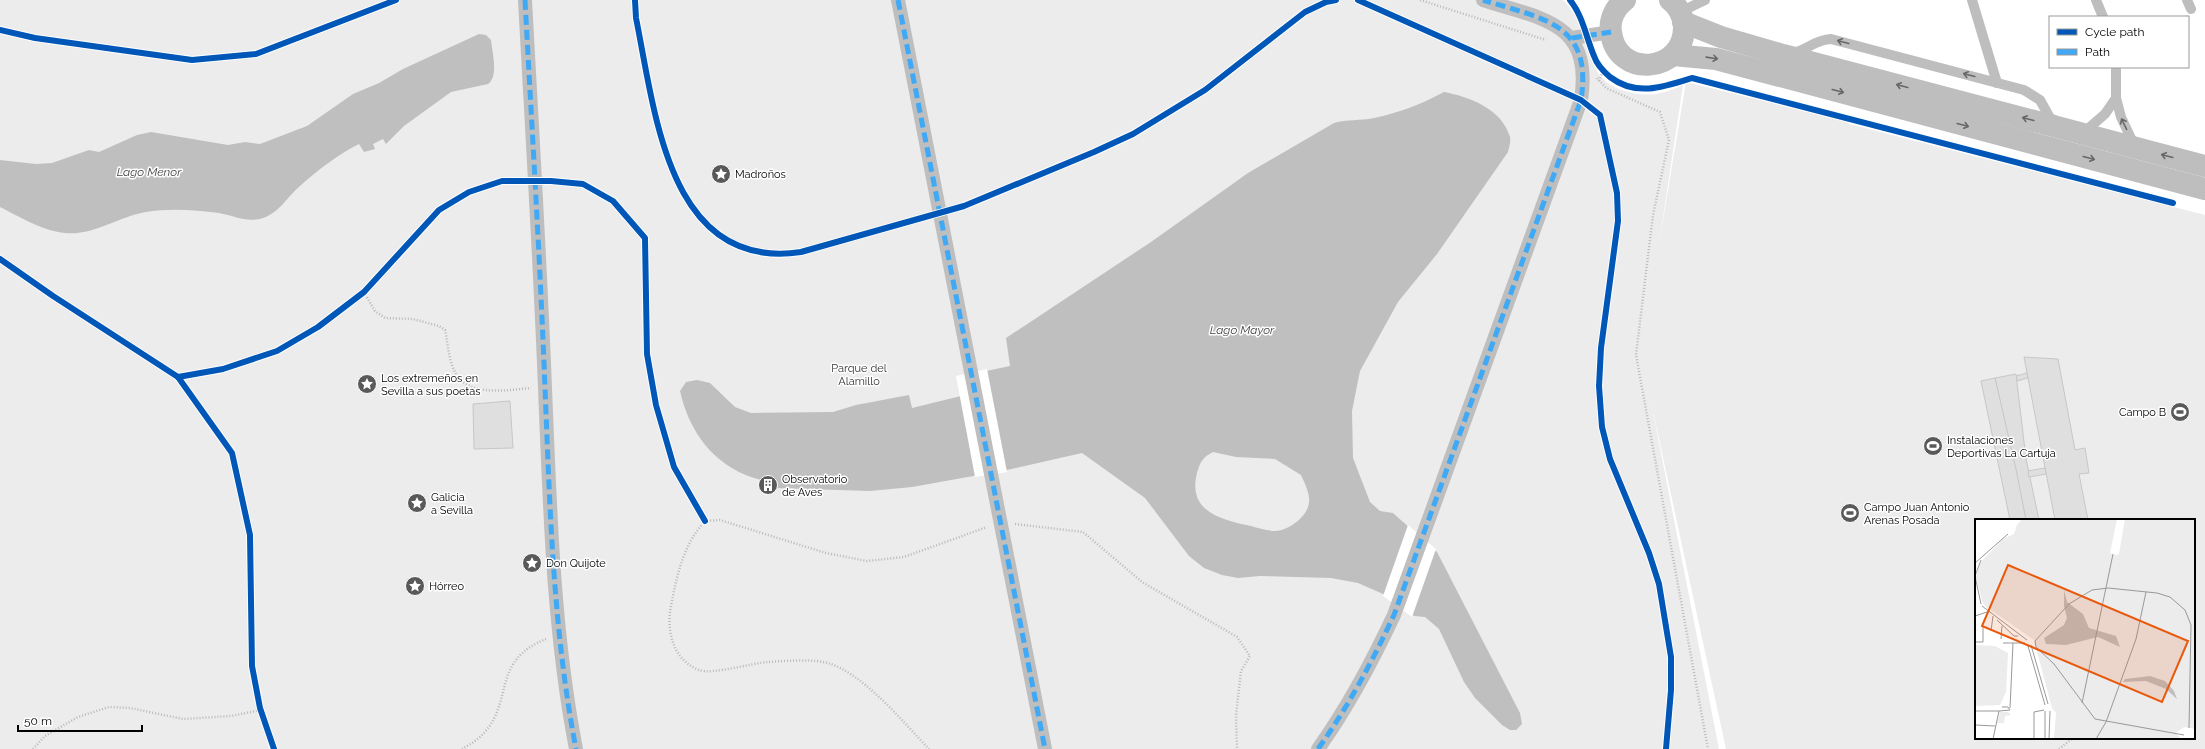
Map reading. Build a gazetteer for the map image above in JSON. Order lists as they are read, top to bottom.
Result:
{
  "water": ["Lago Menor", "Lago Mayor"],
  "parks": ["Parque del Alamillo"],
  "places": {
    "place": [
      "Madroños",
      "Los extremeños en Sevilla a sus poetas",
      "Galicia a Sevilla",
      "Don Quijote",
      "Hórreo"
    ],
    "sports": ["Campo B", "Instalaciones Deportivas La Cartuja", "Campo Juan Antonio Arenas Posada"],
    "building": ["Observatorio de Aves"]
  },
  "legend": ["Cycle path", "Path"],
  "scale_bar": "50 m"
}
